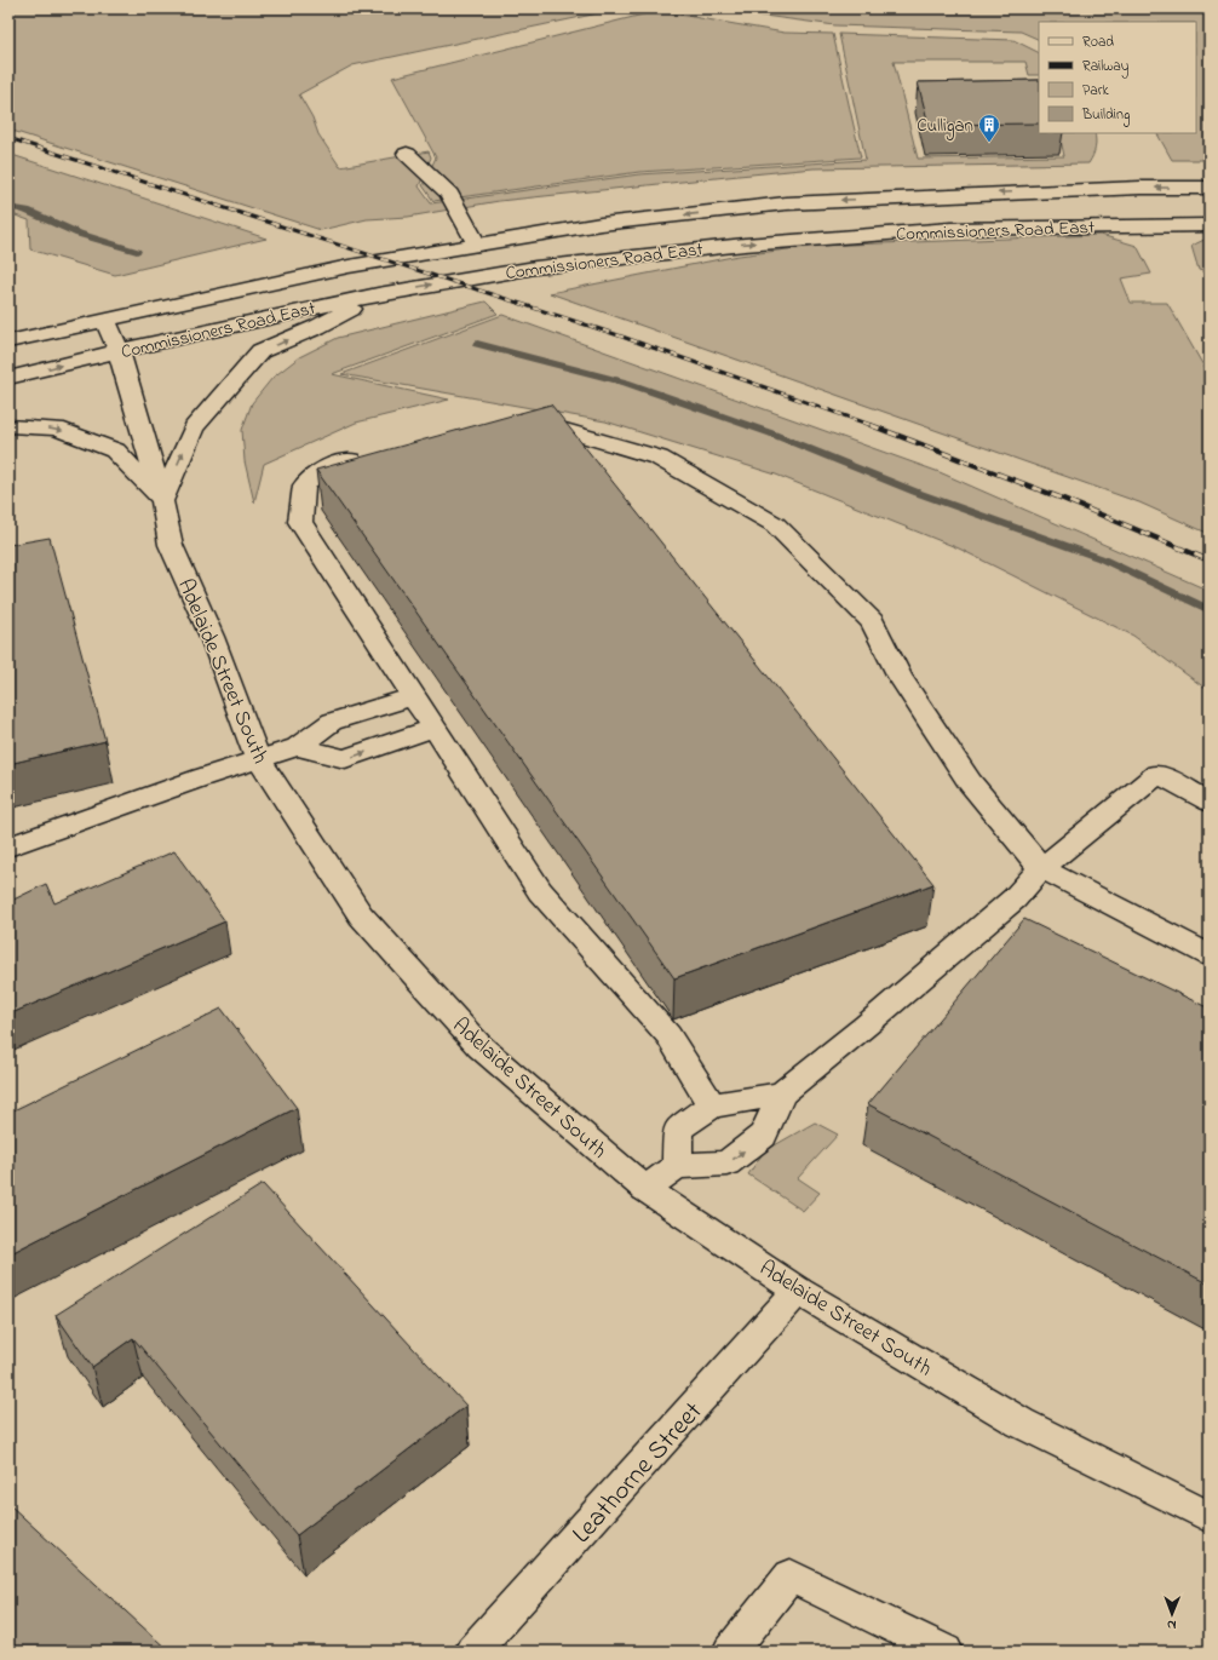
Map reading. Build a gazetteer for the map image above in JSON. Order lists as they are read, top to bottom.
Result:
{
  "streets": {
    "main road": ["Commissioners Road East", "Adelaide Street South", "Leathorne Street"]
  },
  "crossings": [
    ["Commissioners Road East", "Adelaide Street South"],
    ["Adelaide Street South", "Leathorne Street"]
  ],
  "places": {
    "building": ["Culligan"]
  },
  "legend": [
    "Road",
    "Railway",
    "Park",
    "Building"
  ],
  "north": "bottom"
}
